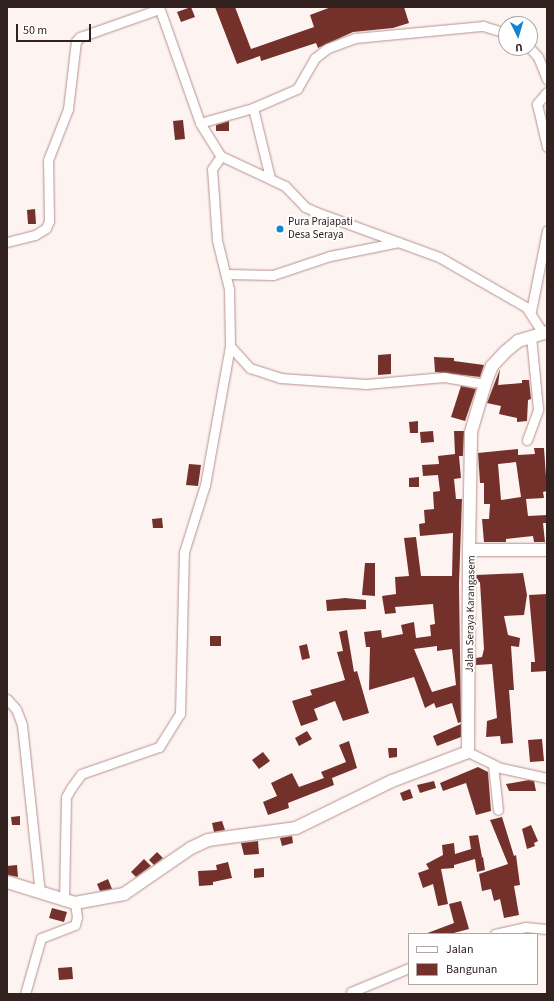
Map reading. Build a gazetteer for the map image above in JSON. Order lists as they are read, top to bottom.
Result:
{
  "streets": {
    "street": ["Jalan Seraya Karangasem"]
  },
  "places": ["Pura Prajapati Desa Seraya"],
  "legend": ["Jalan", "Bangunan"],
  "scale_bar": "50 m",
  "north": "bottom"
}
